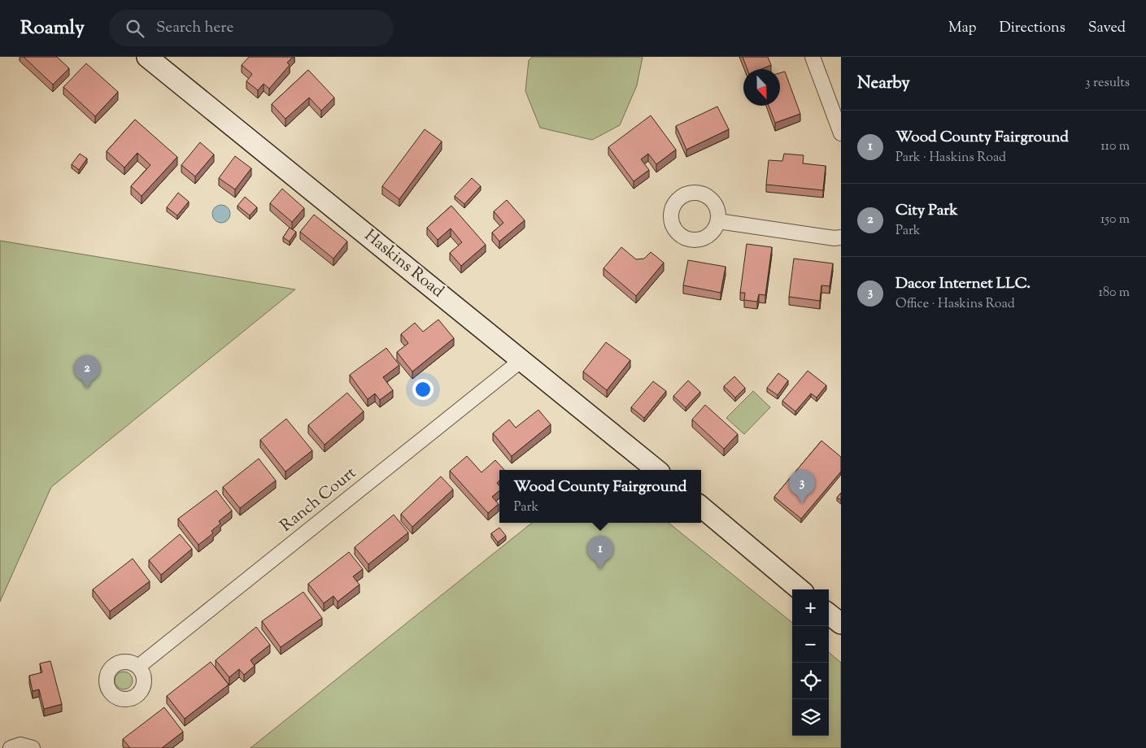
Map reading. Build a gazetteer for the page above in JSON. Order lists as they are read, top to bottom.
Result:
{
  "streets": {
    "main road": ["Haskins Road"],
    "street": ["Ranch Court"]
  },
  "crossings": [
    ["Haskins Road", "Ranch Court"]
  ],
  "north": "bottom",
  "page": {
    "header": "Roamly",
    "search": "Search here",
    "nav": ["Map", "Directions", "Saved"],
    "heading": ["Nearby", "3 results"],
    "list": [
      {
        "mark": "1",
        "name": "Wood County Fairground",
        "note": "Park · Haskins Road",
        "value": "110 m"
      },
      {
        "mark": "2",
        "name": "City Park",
        "note": "Park",
        "value": "150 m"
      },
      {
        "mark": "3",
        "name": "Dacor Internet LLC.",
        "note": "Office · Haskins Road",
        "value": "180 m"
      }
    ],
    "pins": ["2", "3", "1"],
    "popup": ["Wood County Fairground", "Park"],
    "map_buttons": ["+", "−"]
  }
}
